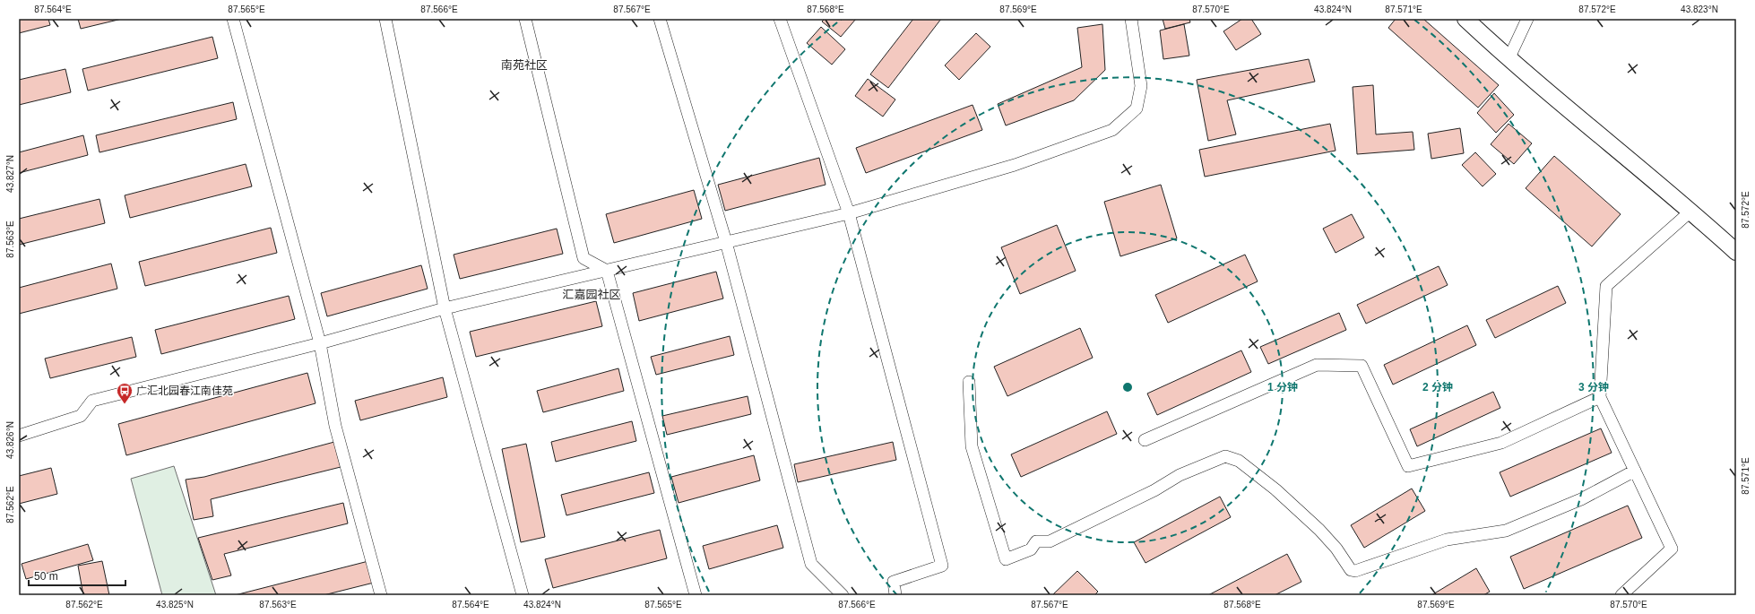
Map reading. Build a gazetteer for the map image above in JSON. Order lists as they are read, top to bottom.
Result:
{
  "districts": ["南苑社区", "汇嘉园社区"],
  "places": {
    "bus stop": ["广汇北园春江南佳苑"]
  },
  "scale_bar": "50 m",
  "coordinates": [
    "87.564°E",
    "87.565°E",
    "87.566°E",
    "87.567°E",
    "87.568°E",
    "87.569°E",
    "87.570°E",
    "43.824°N",
    "87.571°E",
    "87.572°E",
    "43.823°N",
    "43.827°N",
    "87.563°E",
    "43.826°N",
    "87.562°E",
    "43.825°N"
  ],
  "rings": ["1 分钟", "2 分钟", "3 分钟"]
}
